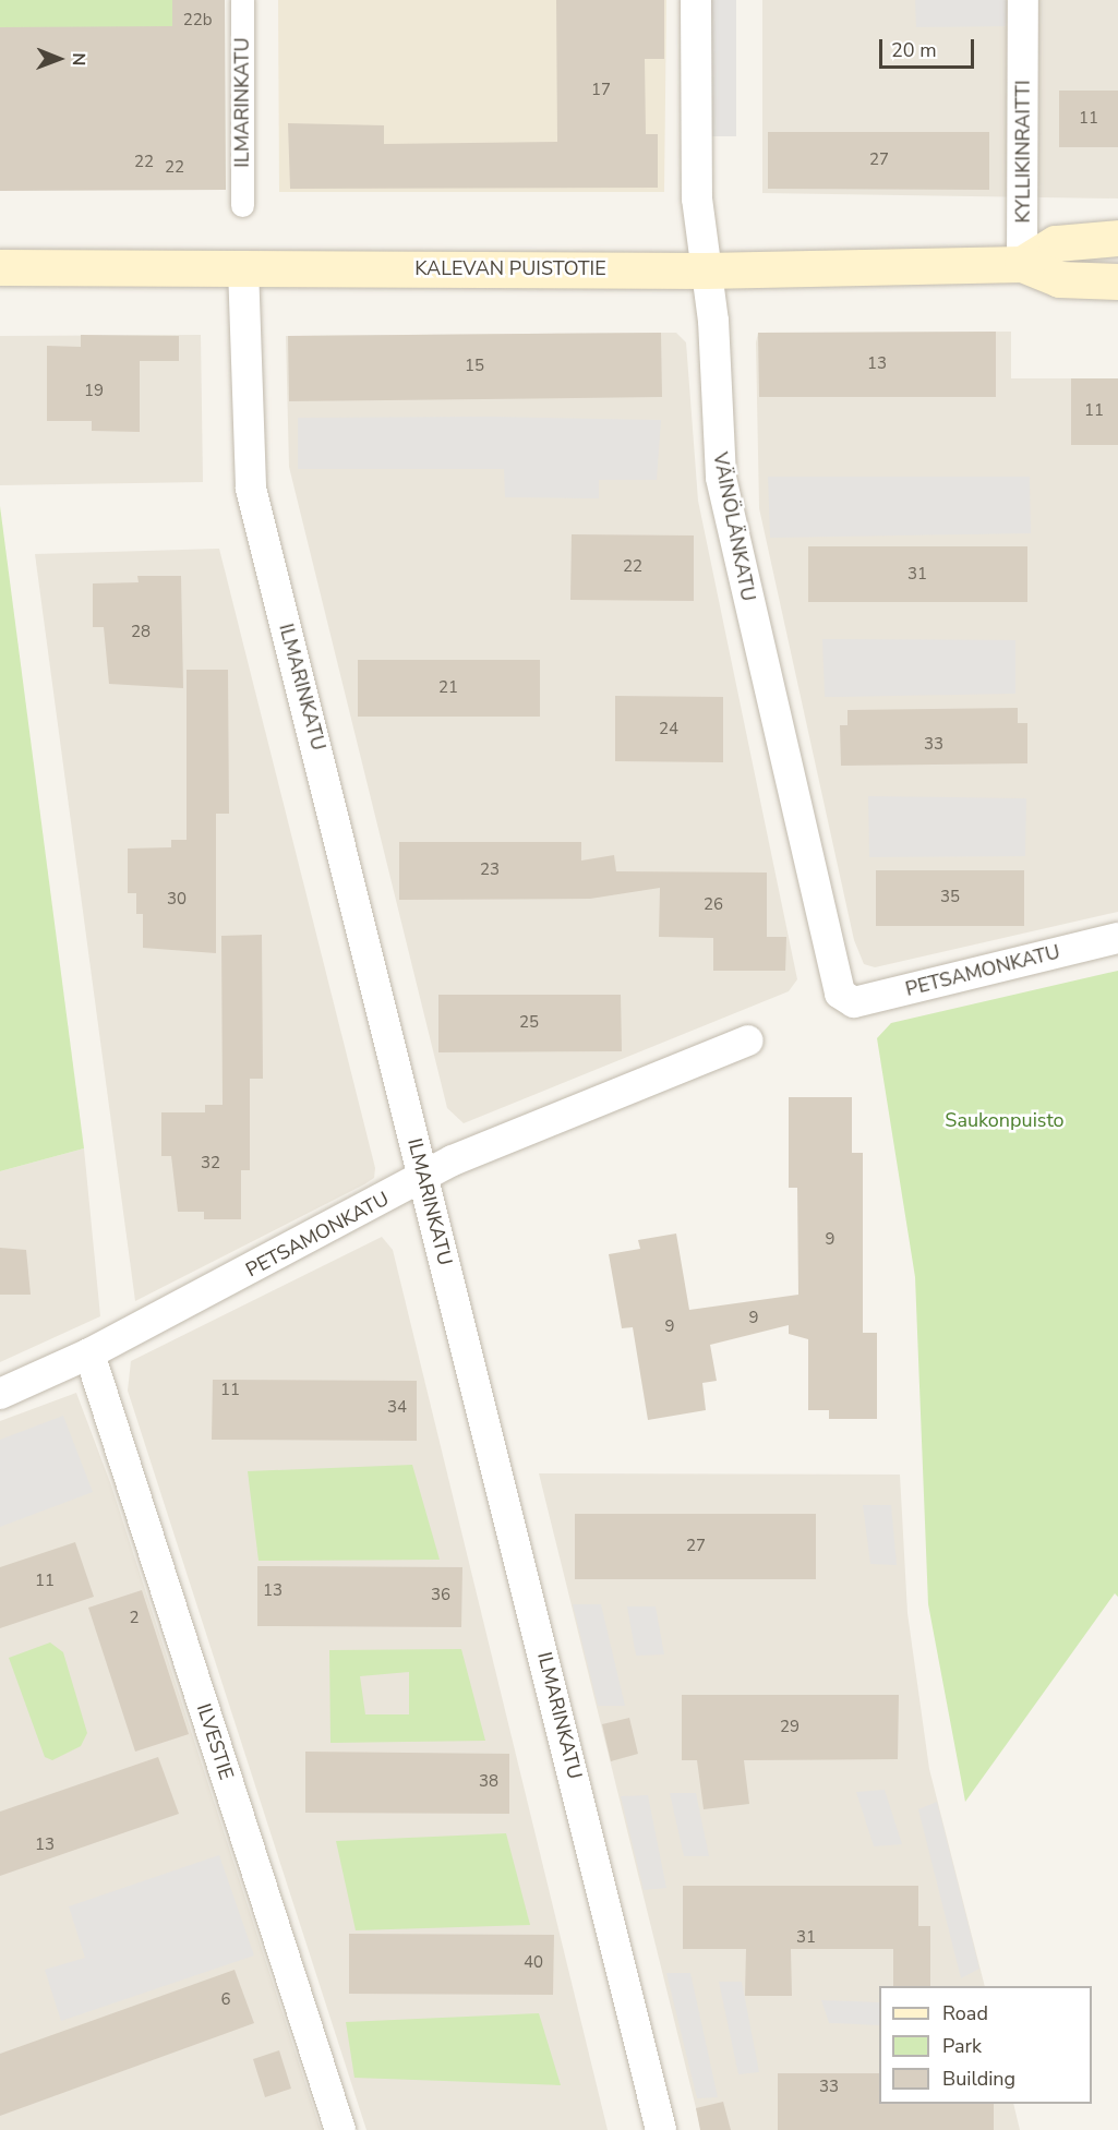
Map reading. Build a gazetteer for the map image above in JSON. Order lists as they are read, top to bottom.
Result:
{
  "streets": {
    "main road": ["KALEVAN PUISTOTIE"],
    "street": [
      "ILMARINKATU",
      "KYLLIKINRAITTI",
      "VÄINÖLÄNKATU",
      "PETSAMONKATU",
      "ILVESTIE"
    ]
  },
  "crossings": [
    ["ILMARINKATU", "KALEVAN PUISTOTIE"],
    ["ILMARINKATU", "PETSAMONKATU"],
    ["KYLLIKINRAITTI", "KALEVAN PUISTOTIE"],
    ["KALEVAN PUISTOTIE", "VÄINÖLÄNKATU"],
    ["VÄINÖLÄNKATU", "PETSAMONKATU"],
    ["PETSAMONKATU", "ILVESTIE"]
  ],
  "parks": ["Saukonpuisto"],
  "house_numbers": [
    "22b",
    "17",
    "11",
    "27",
    "22",
    "22",
    "13",
    "15",
    "19",
    "11",
    "22",
    "31",
    "28",
    "21",
    "24",
    "33",
    "23",
    "35",
    "30",
    "26",
    "25",
    "32",
    "9",
    "9",
    "9",
    "11",
    "34",
    "27",
    "11",
    "13",
    "36",
    "2",
    "29",
    "38",
    "13",
    "31",
    "40",
    "6",
    "33"
  ],
  "legend": ["Road", "Park", "Building"],
  "scale_bar": "20 m",
  "north": "right"
}
